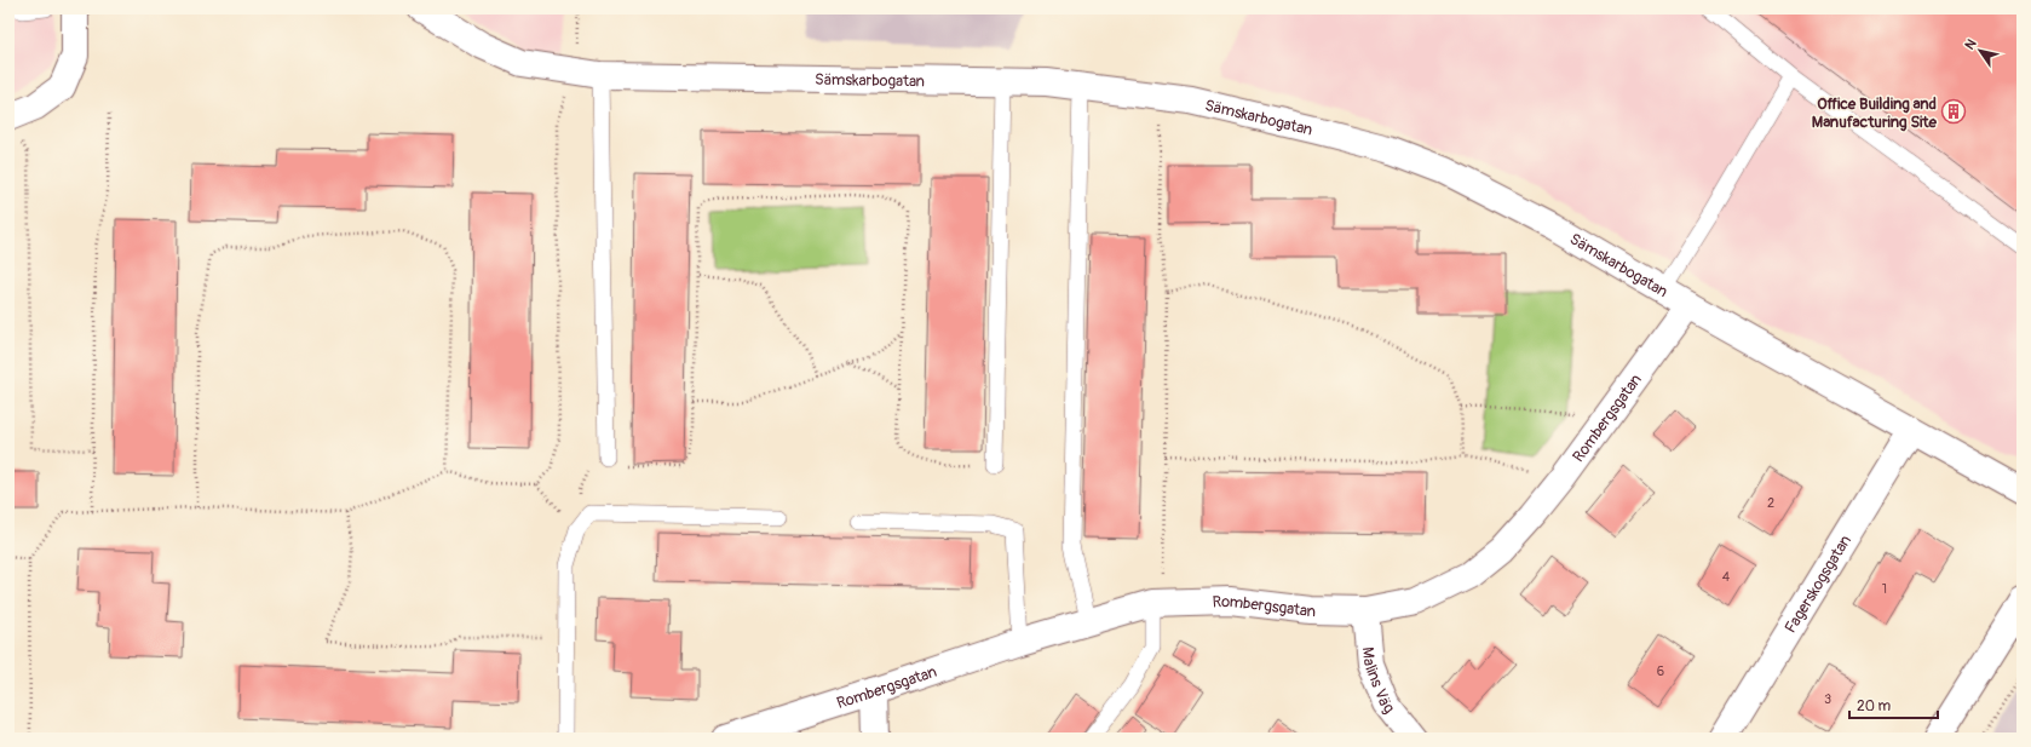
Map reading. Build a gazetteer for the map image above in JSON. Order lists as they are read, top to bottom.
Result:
{
  "streets": {
    "street": [
      "Sämskarbogatan",
      "Rombergsgatan",
      "Fagerskogsgatan",
      "Malins Väg"
    ]
  },
  "crossings": [
    ["Sämskarbogatan", "Rombergsgatan"],
    ["Sämskarbogatan", "Fagerskogsgatan"],
    ["Rombergsgatan", "Malins Väg"]
  ],
  "places": {
    "building": ["Office Building and Manufacturing Site"]
  },
  "house_numbers": [
    "2",
    "4",
    "1",
    "6",
    "3"
  ],
  "scale_bar": "20 m",
  "north": "top left"
}
